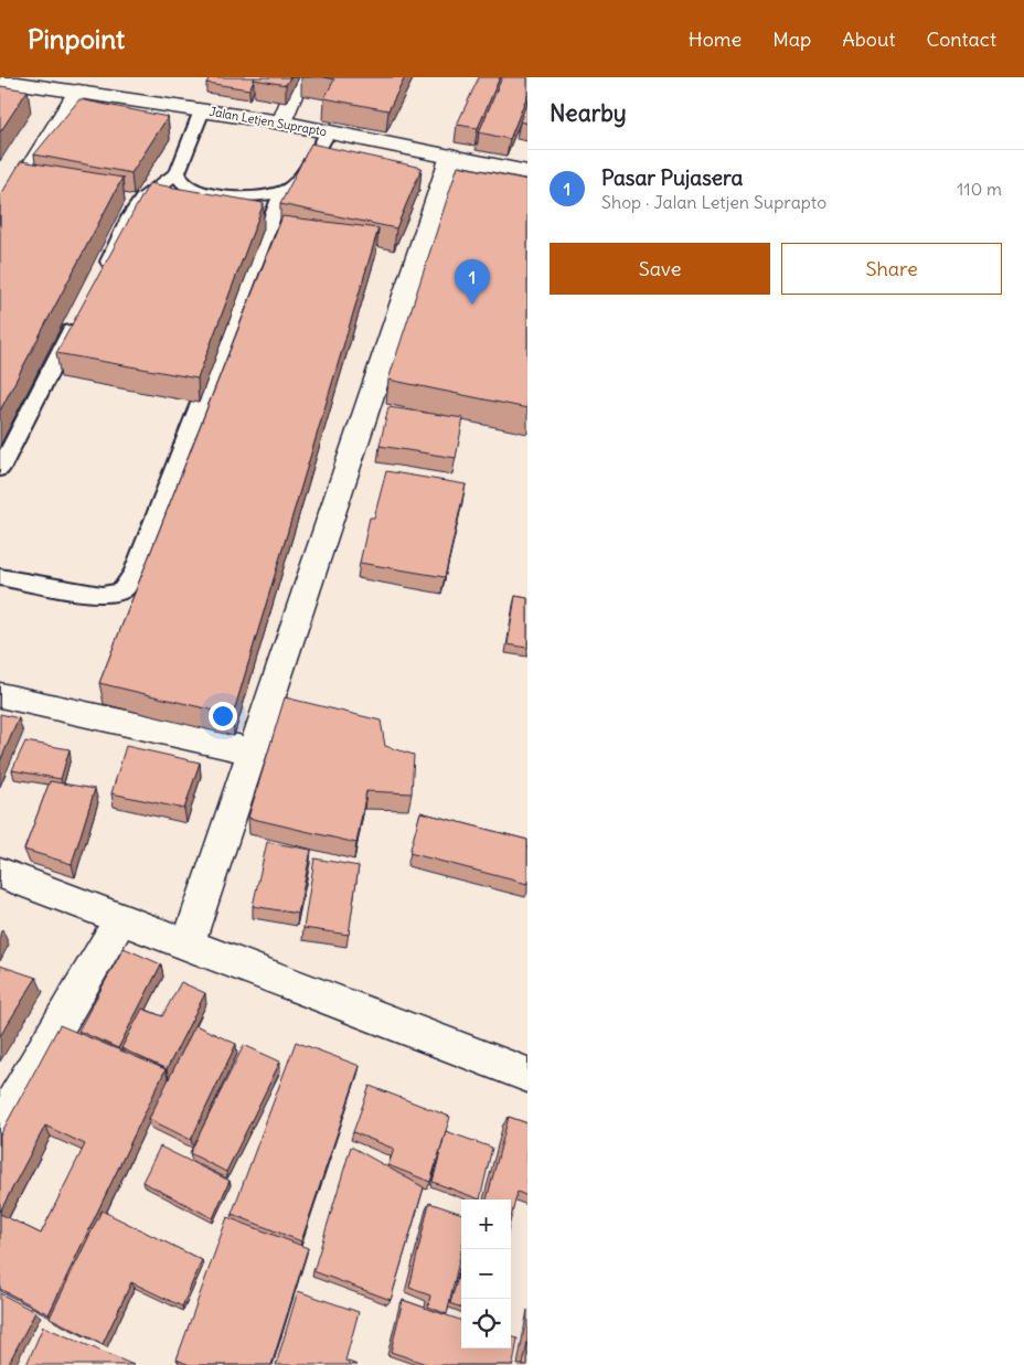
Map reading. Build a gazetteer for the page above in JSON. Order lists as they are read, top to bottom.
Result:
{
  "streets": {
    "street": ["Jalan Letjen Suprapto"]
  },
  "page": {
    "header": "Pinpoint",
    "nav": [
      "Home",
      "Map",
      "About",
      "Contact"
    ],
    "heading": "Nearby",
    "list": [
      {
        "mark": "1",
        "name": "Pasar Pujasera",
        "note": "Shop · Jalan Letjen Suprapto",
        "value": "110 m"
      }
    ],
    "buttons": ["Save", "Share"],
    "pins": "1",
    "map_buttons": ["+", "−"]
  }
}
